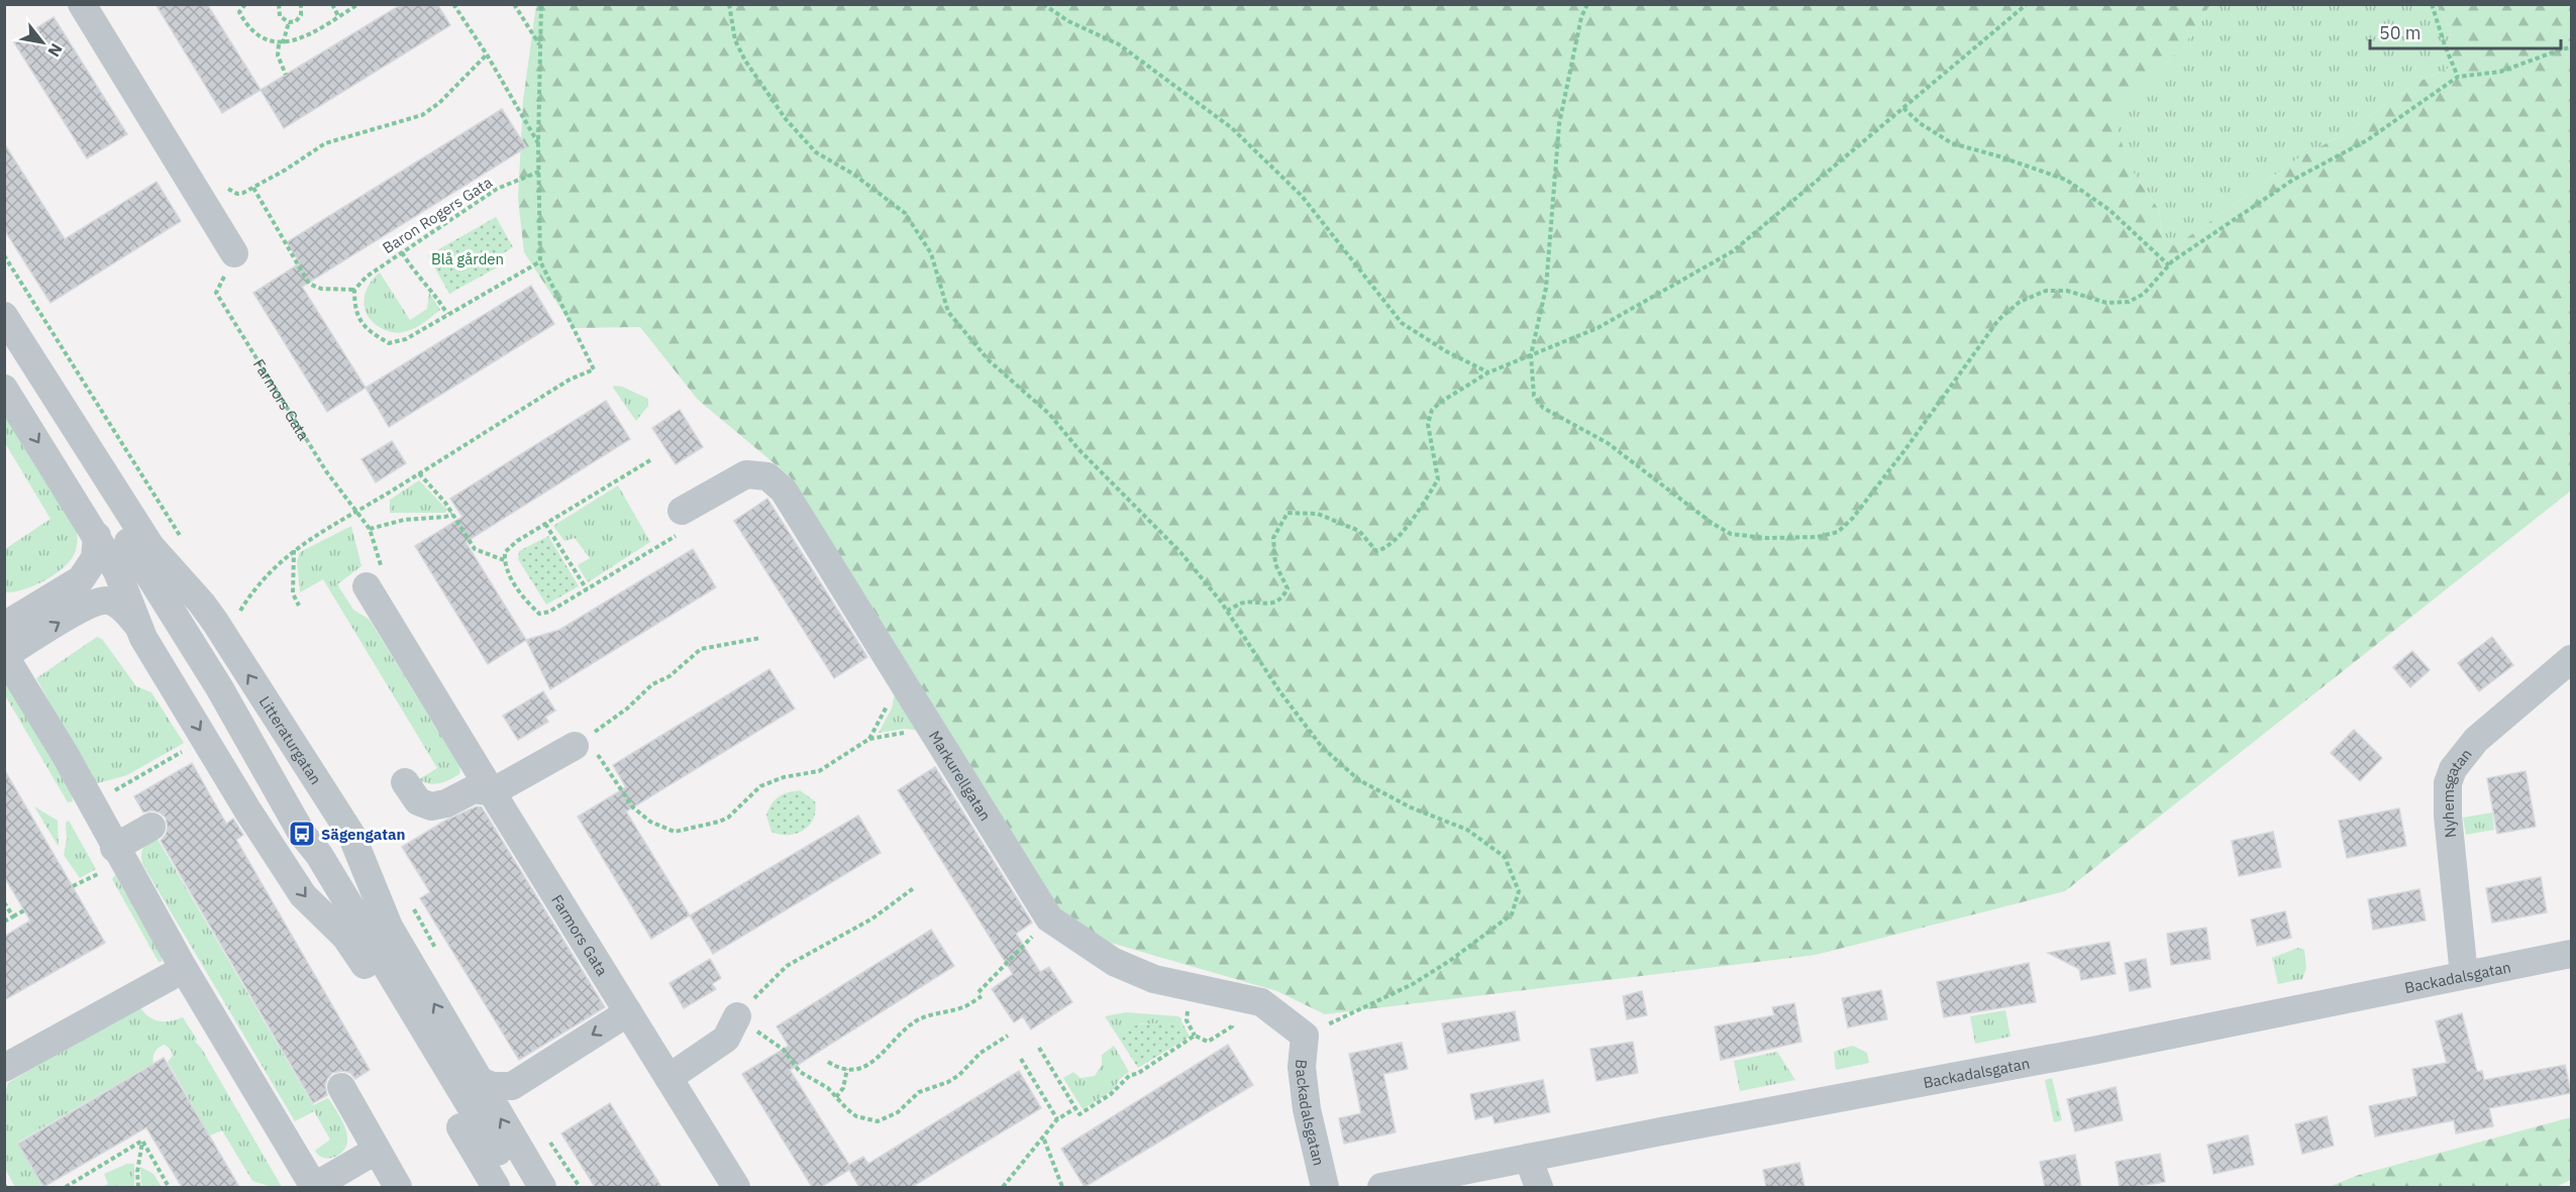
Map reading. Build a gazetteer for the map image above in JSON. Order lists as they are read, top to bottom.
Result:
{
  "streets": {
    "street": [
      "Farmors Gata",
      "Litteraturgatan",
      "Markurellgatan",
      "Nyhemsgatan",
      "Backadalsgatan"
    ],
    "path": ["Baron Rogers Gata"]
  },
  "crossings": [
    ["Markurellgatan", "Backadalsgatan"],
    ["Nyhemsgatan", "Backadalsgatan"]
  ],
  "parks": ["Blå gården"],
  "places": {
    "bus stop": ["Sägengatan"]
  },
  "scale_bar": "50 m",
  "north": "bottom right"
}
